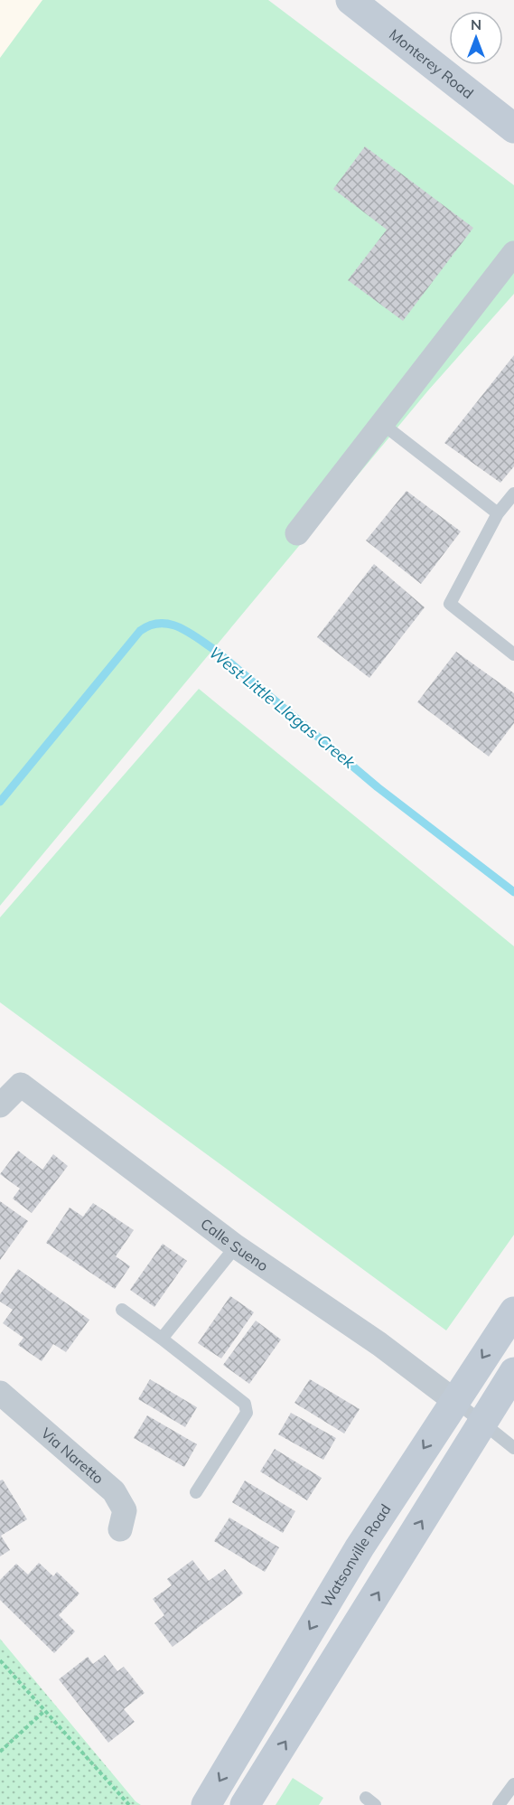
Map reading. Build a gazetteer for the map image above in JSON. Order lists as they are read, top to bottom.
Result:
{
  "streets": {
    "main road": ["Monterey Road", "Watsonville Road"],
    "street": ["Calle Sueno", "Via Naretto"]
  },
  "crossings": [
    ["Calle Sueno", "Watsonville Road"]
  ],
  "water": ["West Little Llagas Creek"],
  "north": "top"
}
